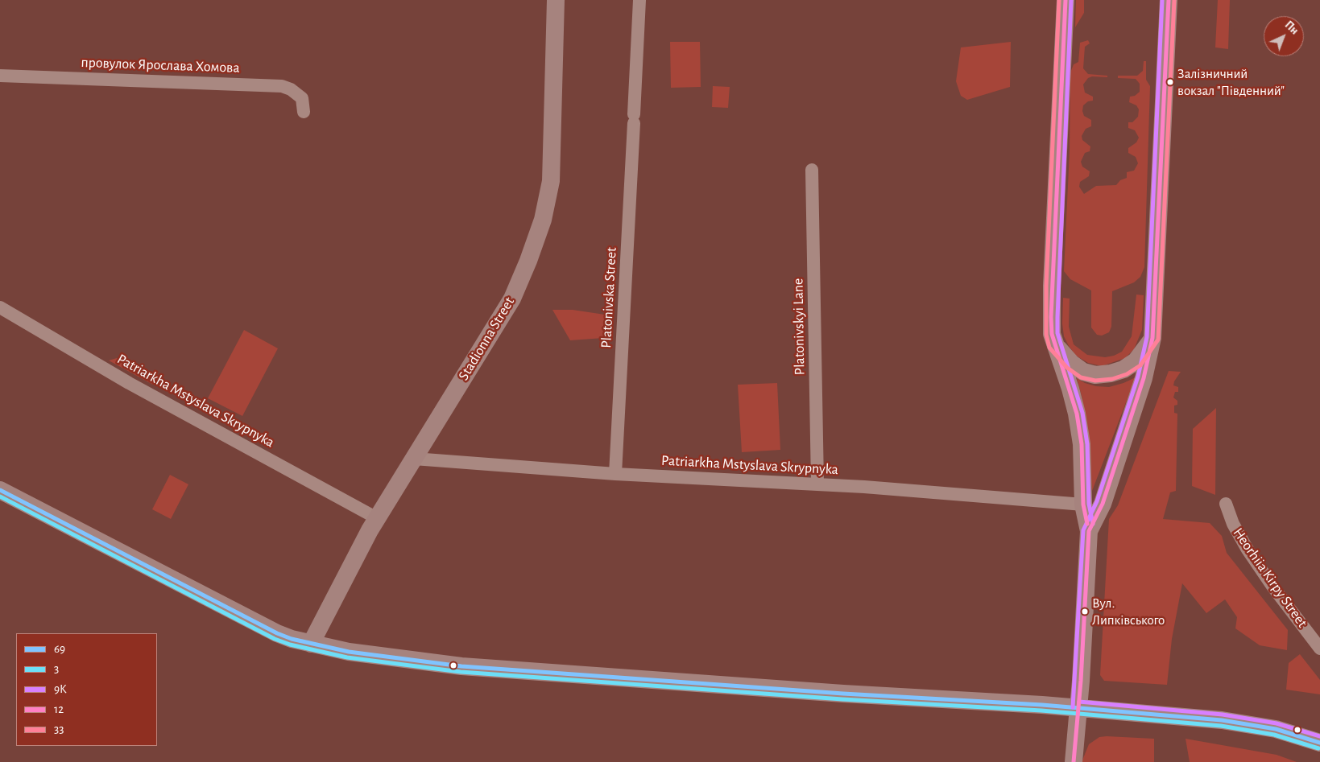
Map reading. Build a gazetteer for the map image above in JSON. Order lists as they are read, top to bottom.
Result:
{
  "streets": {
    "street": [
      "провулок Ярослава Хомова",
      "Platonivska Street",
      "Platonivskyi Lane",
      "Stadionna Street",
      "Patriarkha Mstyslava Skrypnyka",
      "Heorhiia Kirpy Street"
    ]
  },
  "crossings": [
    ["Platonivska Street", "Patriarkha Mstyslava Skrypnyka"],
    ["Platonivskyi Lane", "Patriarkha Mstyslava Skrypnyka"],
    ["Stadionna Street", "Patriarkha Mstyslava Skrypnyka"]
  ],
  "places": ["Залізничний вокзал \"Південний\"", "Вул. Липківського"],
  "lines": [
    "transit line 9К",
    "transit line 12",
    "transit line 33",
    "transit line 69",
    "transit line 3"
  ],
  "legend": [
    "69",
    "3",
    "9К",
    "12",
    "33"
  ],
  "north": "top right"
}
